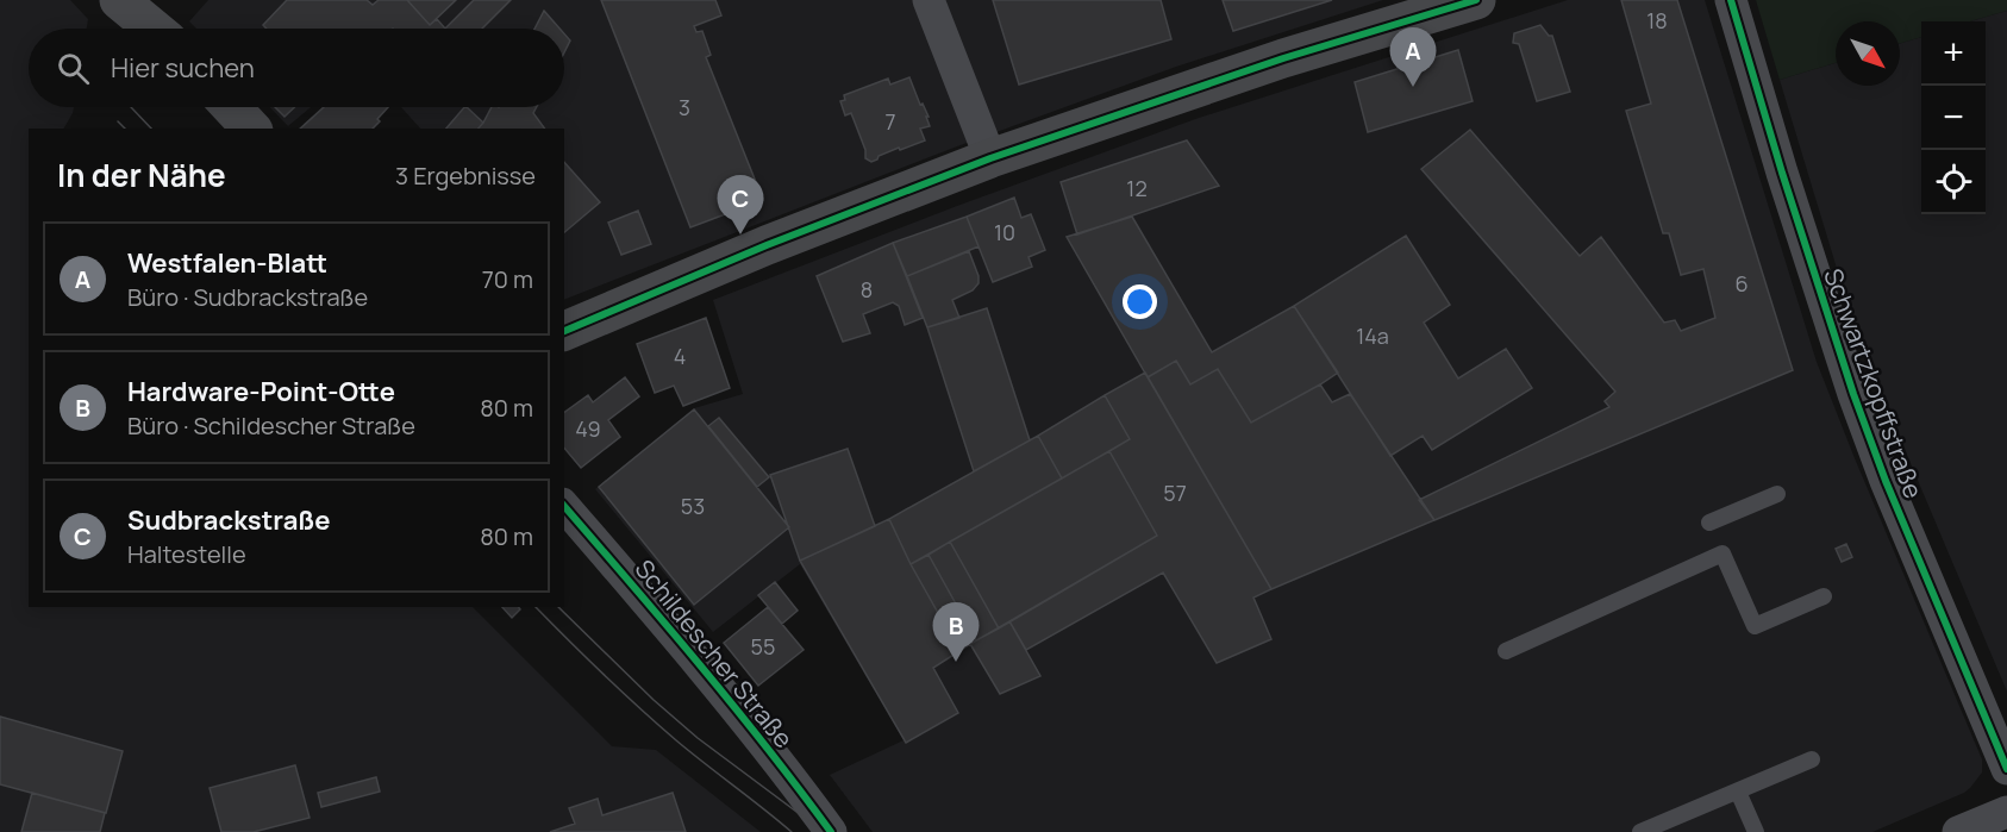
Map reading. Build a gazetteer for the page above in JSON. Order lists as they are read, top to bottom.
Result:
{
  "streets": {
    "street": ["Schwartzkopffstraße", "Schildescher Straße"]
  },
  "house_numbers": [
    "18",
    "3",
    "7",
    "12",
    "10",
    "6",
    "8",
    "14a",
    "4",
    "49",
    "57",
    "53",
    "55"
  ],
  "north": "bottom right",
  "page": {
    "map_buttons": ["+", "−"],
    "pins": ["A", "C", "B"],
    "search": "Hier suchen",
    "heading": ["In der Nähe", "3 Ergebnisse"],
    "list": [
      {
        "mark": "A",
        "name": "Westfalen-Blatt",
        "note": "Büro · Sudbrackstraße",
        "value": "70 m"
      },
      {
        "mark": "B",
        "name": "Hardware-Point-Otte",
        "note": "Büro · Schildescher Straße",
        "value": "80 m"
      },
      {
        "mark": "C",
        "name": "Sudbrackstraße",
        "note": "Haltestelle",
        "value": "80 m"
      }
    ]
  }
}
